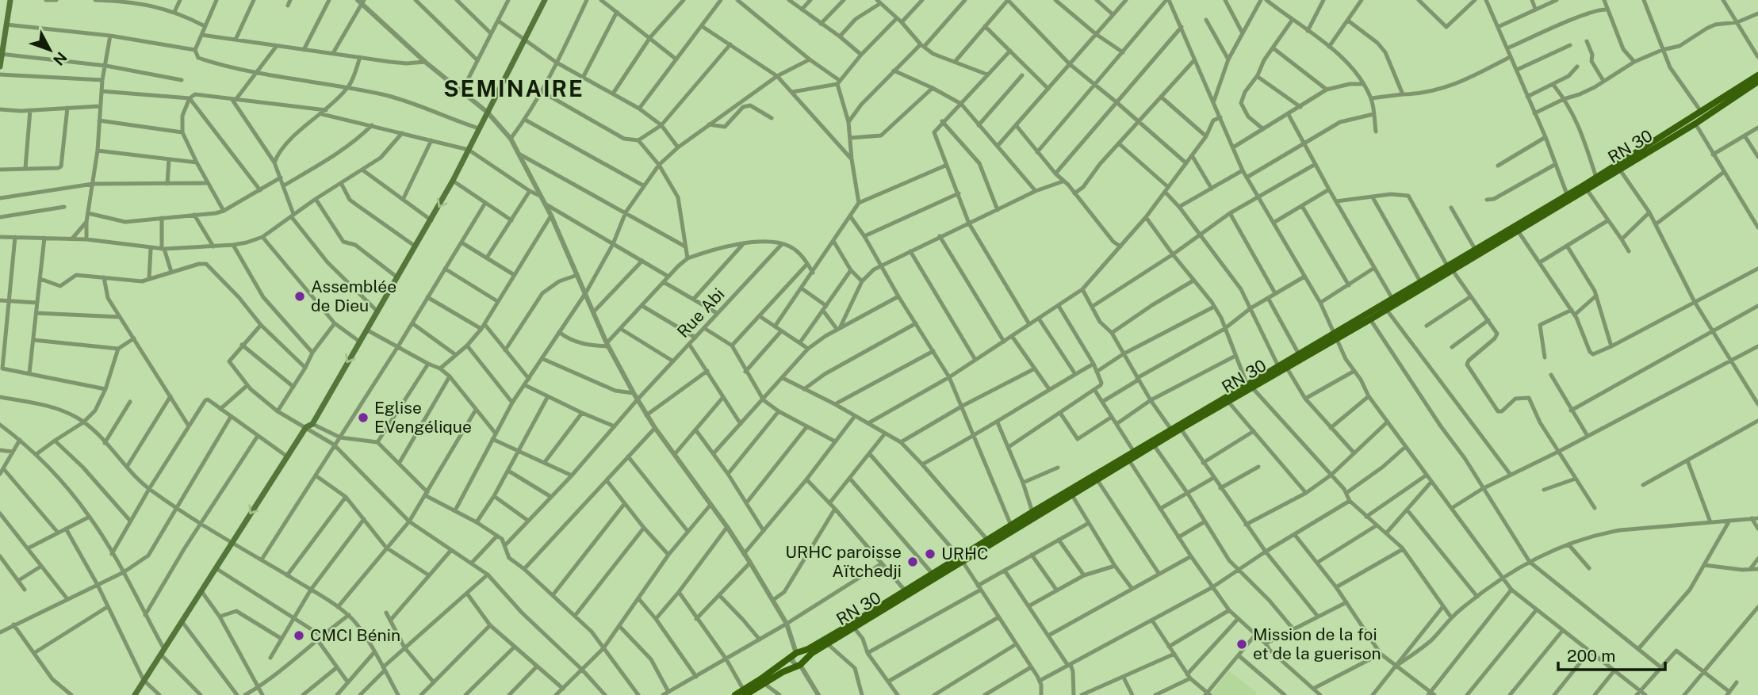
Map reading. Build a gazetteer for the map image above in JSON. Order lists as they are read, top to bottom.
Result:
{
  "streets": {
    "main road": ["RN 30"],
    "street": ["Rue Abi"]
  },
  "districts": ["SEMINAIRE"],
  "places": [
    "Assemblée de Dieu",
    "Eglise EVengélique",
    "URHC",
    "URHC paroisse Aïtchedji",
    "CMCI Bénin",
    "Mission de la foi et de la guerison"
  ],
  "scale_bar": "200 m",
  "north": "bottom right"
}
